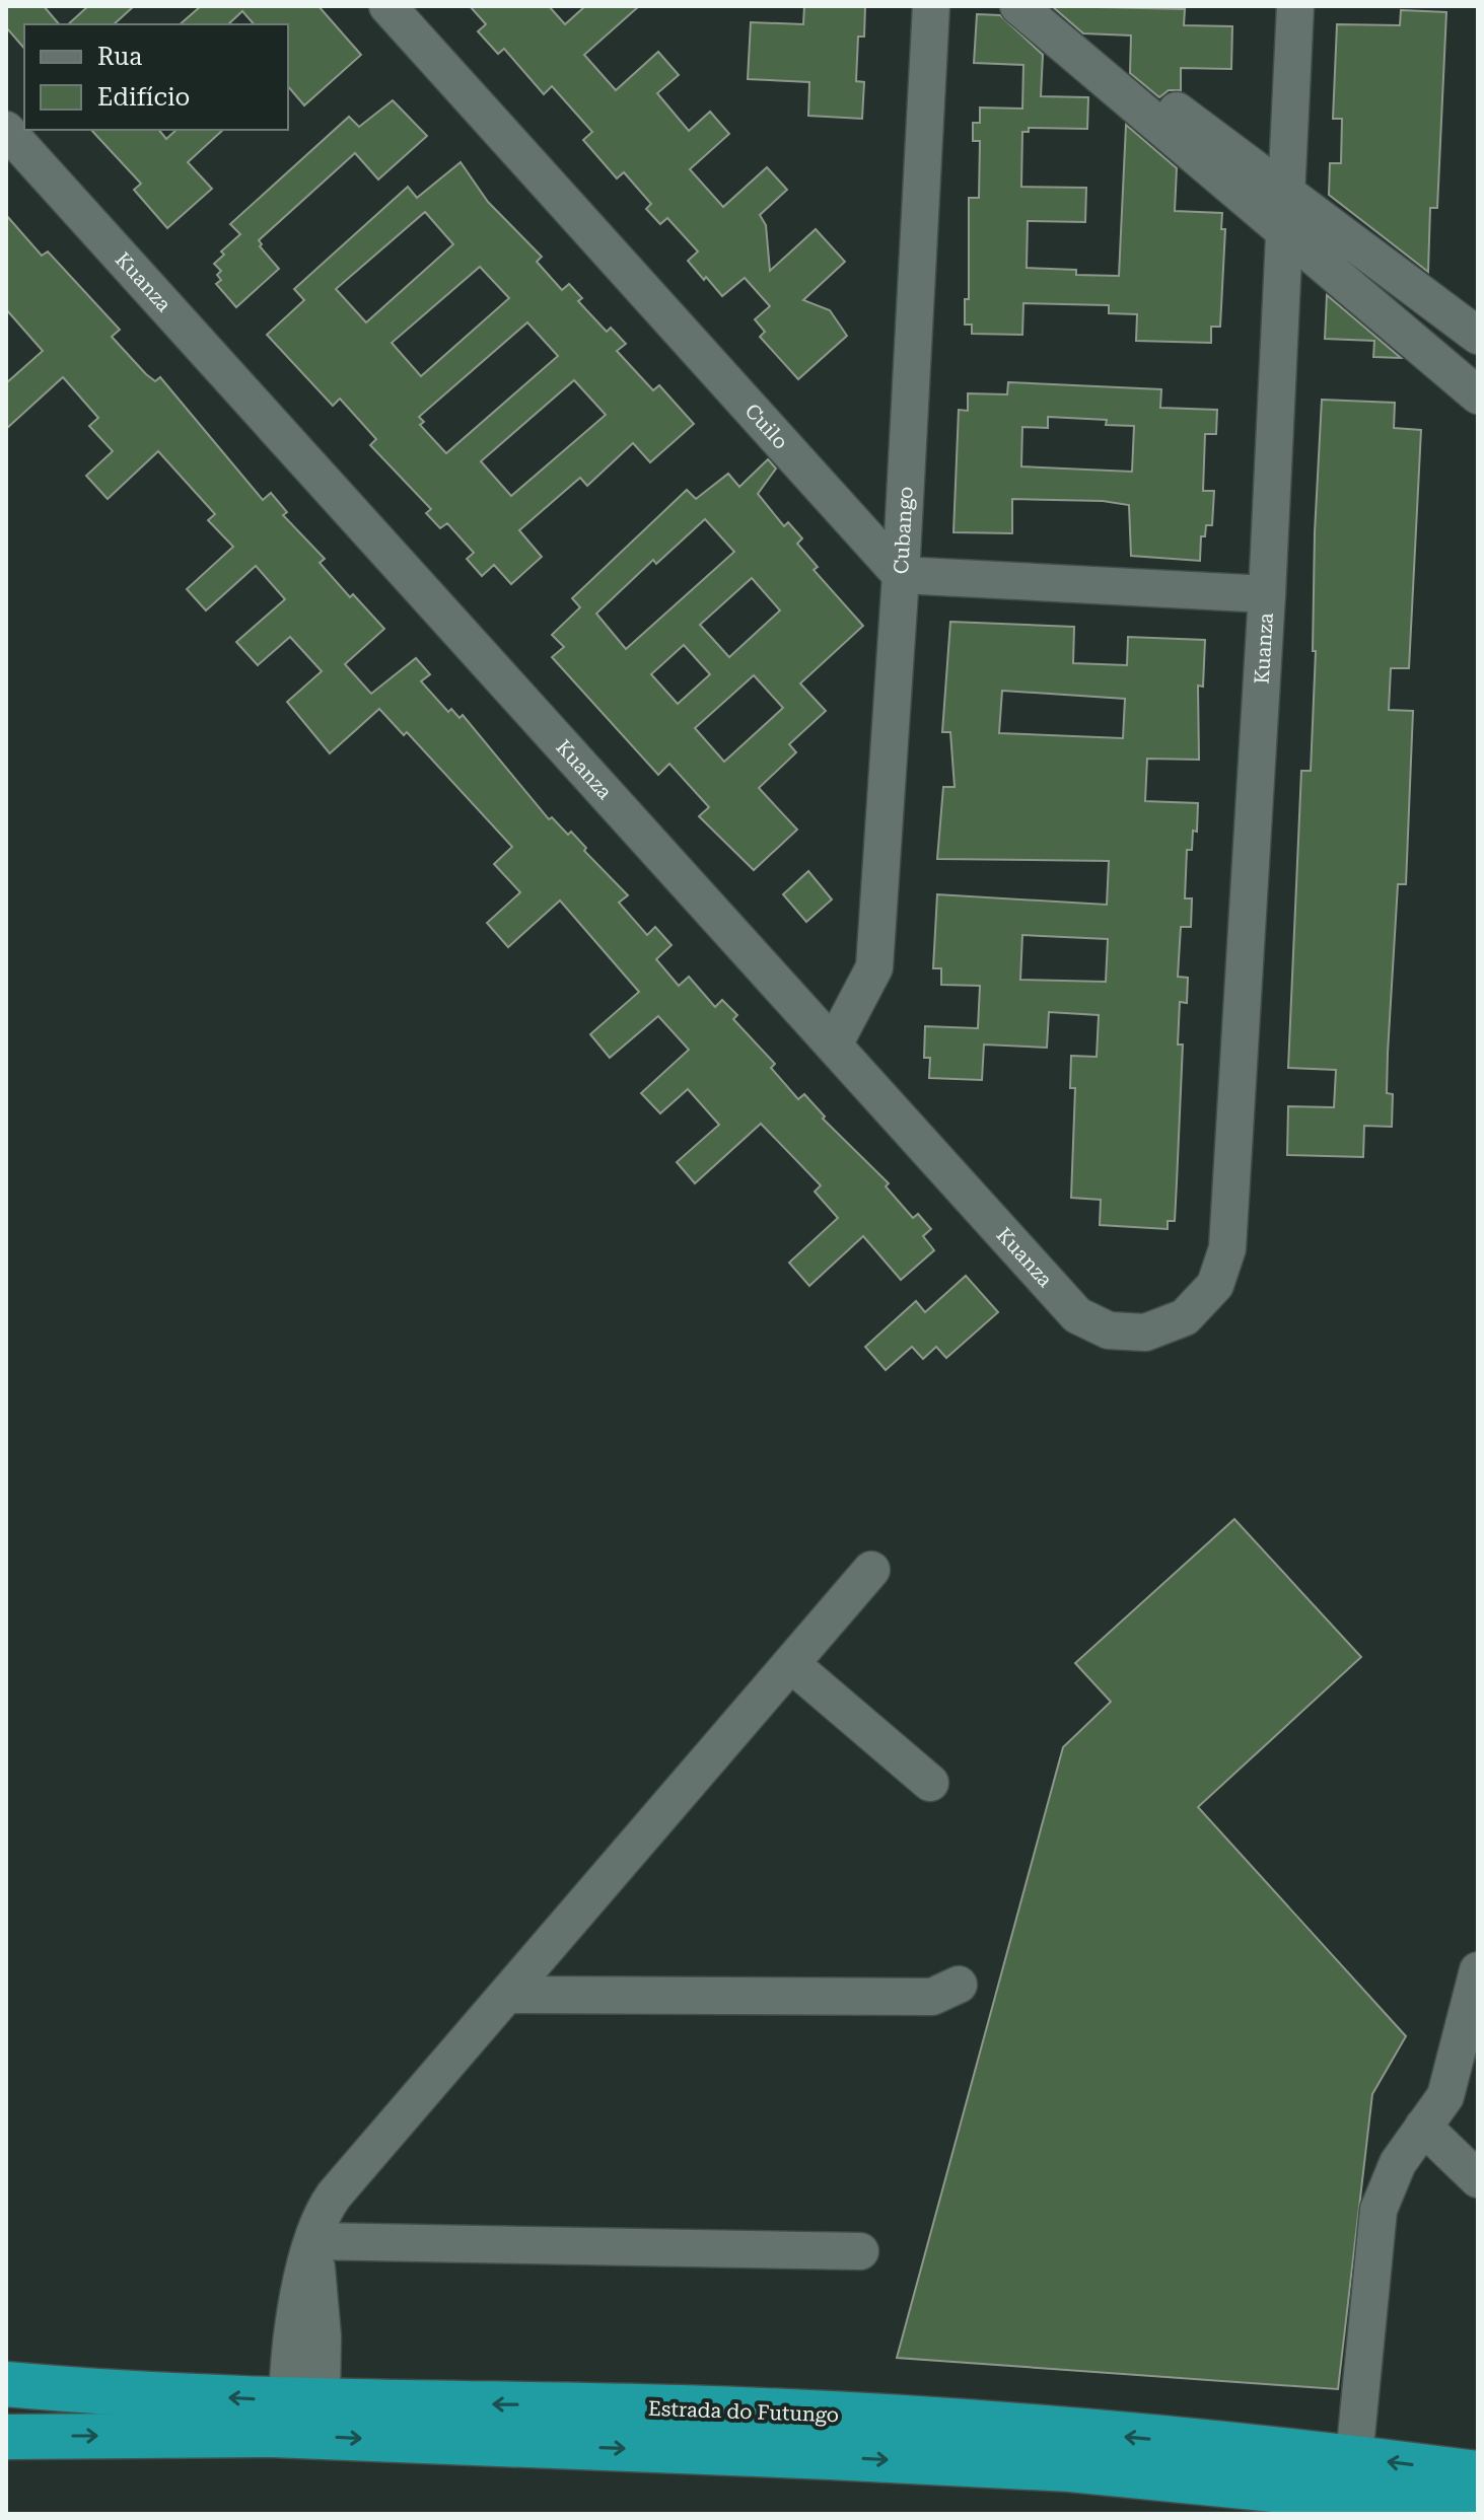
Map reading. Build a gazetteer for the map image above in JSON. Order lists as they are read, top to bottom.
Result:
{
  "streets": {
    "highway": ["Estrada do Futungo"],
    "street": ["Kuanza", "Cuilo", "Cubango"]
  },
  "crossings": [
    ["Kuanza", "Cubango"],
    ["Cuilo", "Cubango"]
  ],
  "legend": ["Rua", "Edifício"]
}
